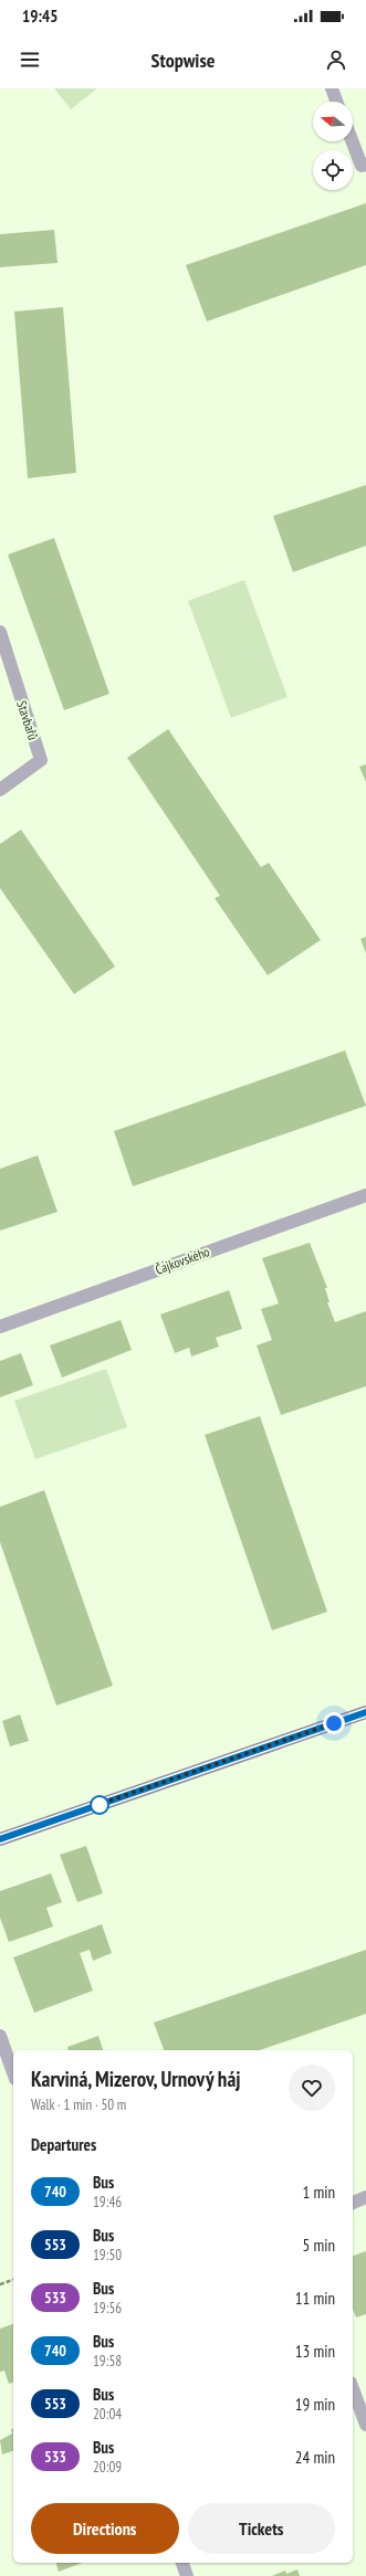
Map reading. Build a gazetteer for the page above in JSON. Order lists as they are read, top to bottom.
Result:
{
  "streets": {
    "street": ["Stavbařů", "Čajkovského"]
  },
  "lines": ["bus line 740"],
  "north": "left",
  "page": {
    "status": "19:45",
    "header": "Stopwise",
    "heading": [
      ["Karviná, Mizerov, Urnový háj", "Walk · 1 min · 50 m"],
      "Departures"
    ],
    "list": [
      {
        "mark": "740",
        "name": "Bus",
        "note": "19:46",
        "value": "1 min"
      },
      {
        "mark": "553",
        "name": "Bus",
        "note": "19:50",
        "value": "5 min"
      },
      {
        "mark": "533",
        "name": "Bus",
        "note": "19:56",
        "value": "11 min"
      },
      {
        "mark": "740",
        "name": "Bus",
        "note": "19:58",
        "value": "13 min"
      },
      {
        "mark": "553",
        "name": "Bus",
        "note": "20:04",
        "value": "19 min"
      },
      {
        "mark": "533",
        "name": "Bus",
        "note": "20:09",
        "value": "24 min"
      }
    ],
    "buttons": ["Directions", "Tickets"]
  }
}
